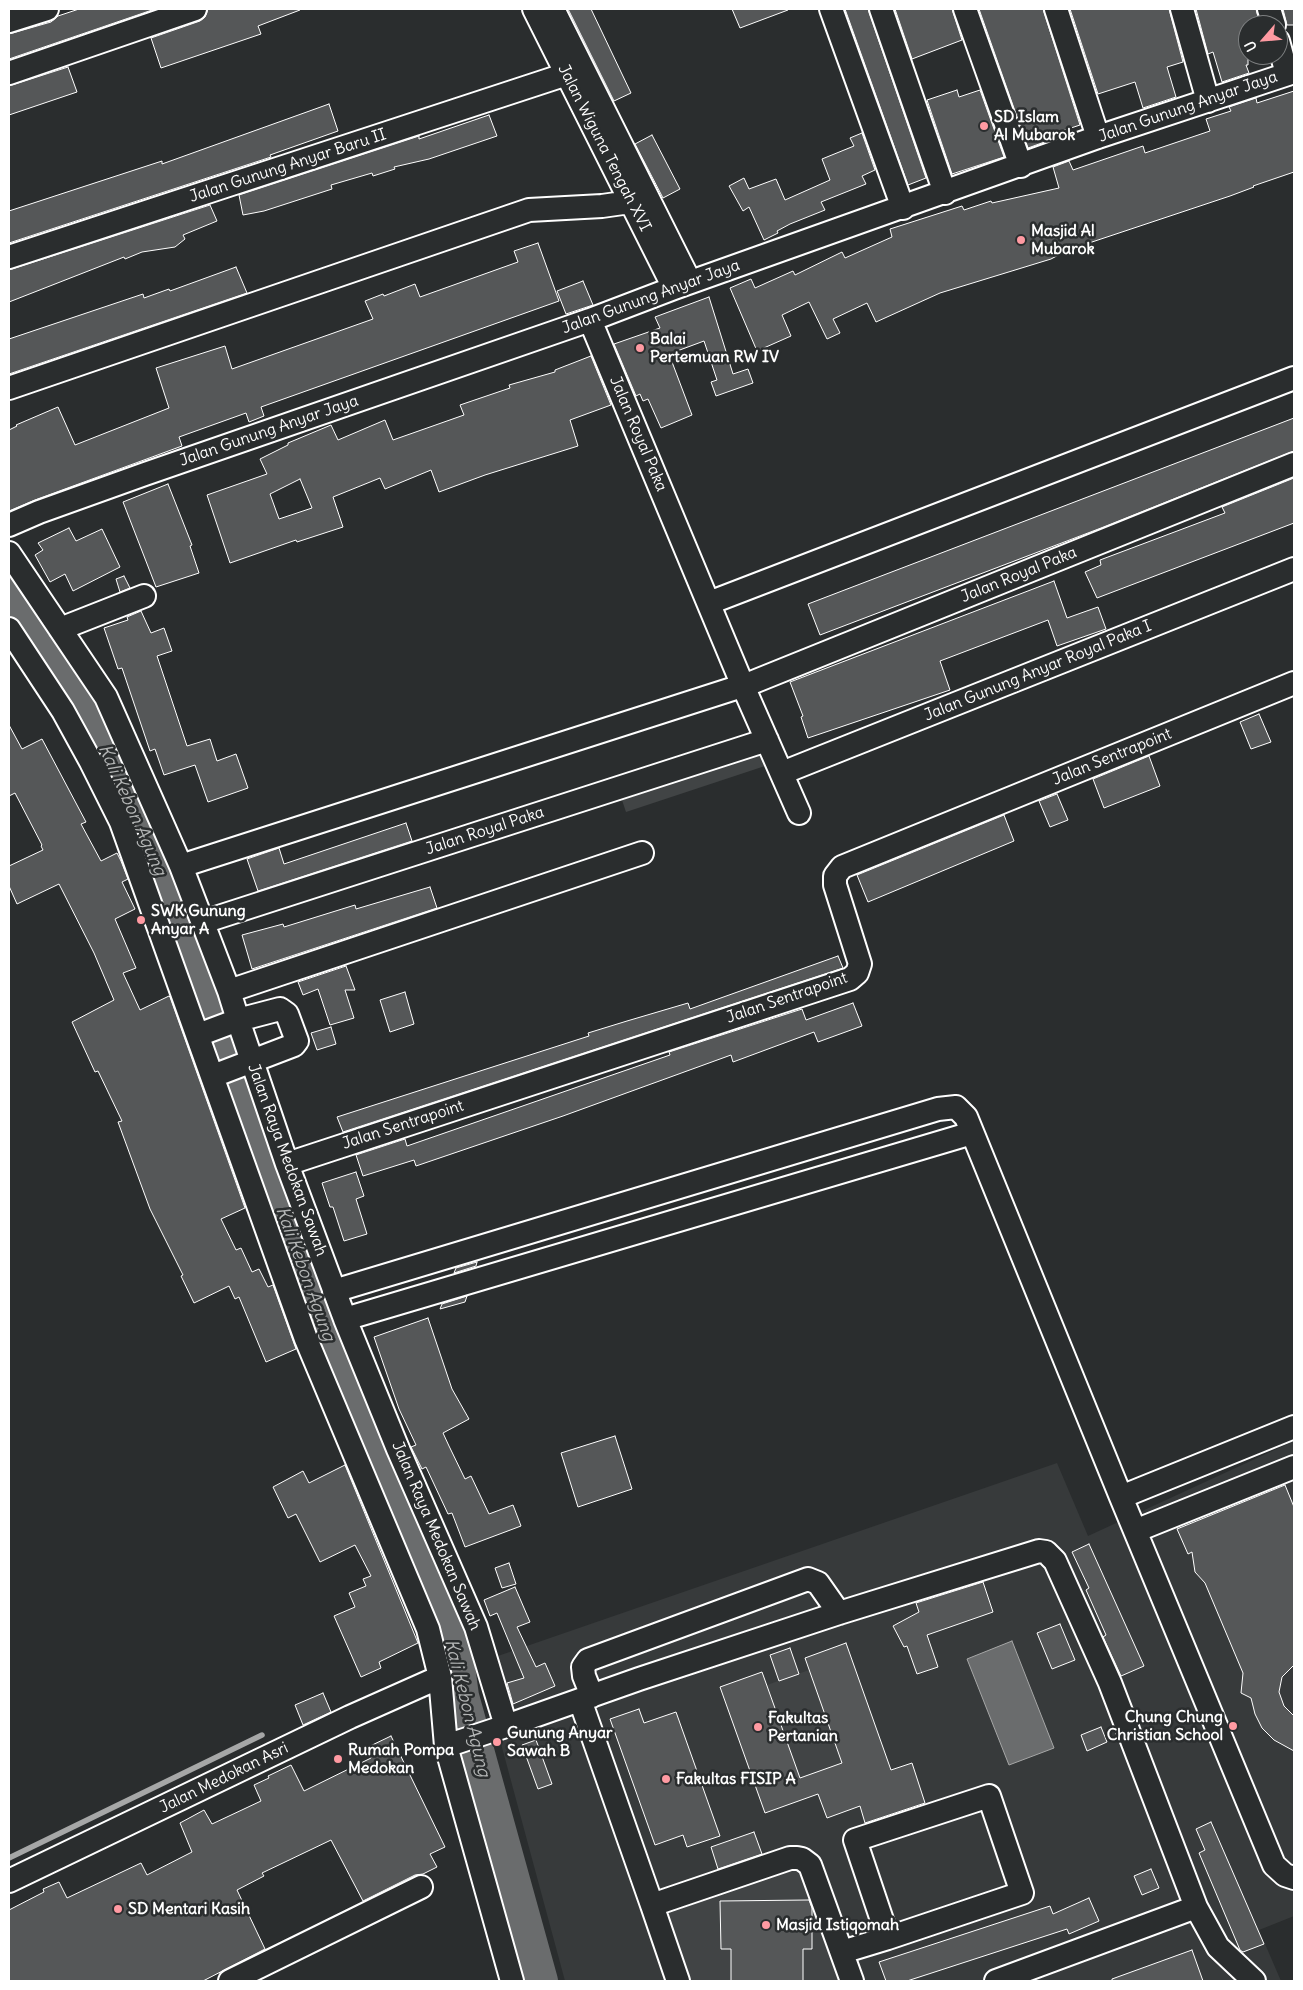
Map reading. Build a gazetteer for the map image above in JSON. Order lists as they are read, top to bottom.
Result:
{
  "streets": {
    "street": [
      "Jalan Gunung Anyar Jaya",
      "Jalan Wiguna Tengah XVI",
      "Jalan Gunung Anyar Baru II",
      "Jalan Royal Paka",
      "Jalan Gunung Anyar Royal Paka I",
      "Jalan Sentrapoint",
      "Jalan Raya Medokan Sawah",
      "Jalan Medokan Asri"
    ]
  },
  "crossings": [
    ["Jalan Gunung Anyar Jaya", "Jalan Wiguna Tengah XVI"],
    ["Jalan Gunung Anyar Jaya", "Jalan Royal Paka"],
    ["Jalan Wiguna Tengah XVI", "Jalan Gunung Anyar Baru II"],
    ["Jalan Royal Paka", "Jalan Gunung Anyar Royal Paka I"],
    ["Jalan Royal Paka", "Jalan Raya Medokan Sawah"],
    ["Jalan Sentrapoint", "Jalan Raya Medokan Sawah"]
  ],
  "water": ["Kali Kebon Agung"],
  "places": [
    "SD Islam Al Mubarok",
    "Masjid Al Mubarok",
    "Balai Pertemuan RW IV",
    "SWK Gunung Anyar A",
    "Chung Chung Christian School",
    "Fakultas Pertanian",
    "Gunung Anyar Sawah B",
    "Rumah Pompa Medokan",
    "Fakultas FISIP A",
    "SD Mentari Kasih",
    "Masjid Istiqomah"
  ],
  "north": "bottom left"
}
